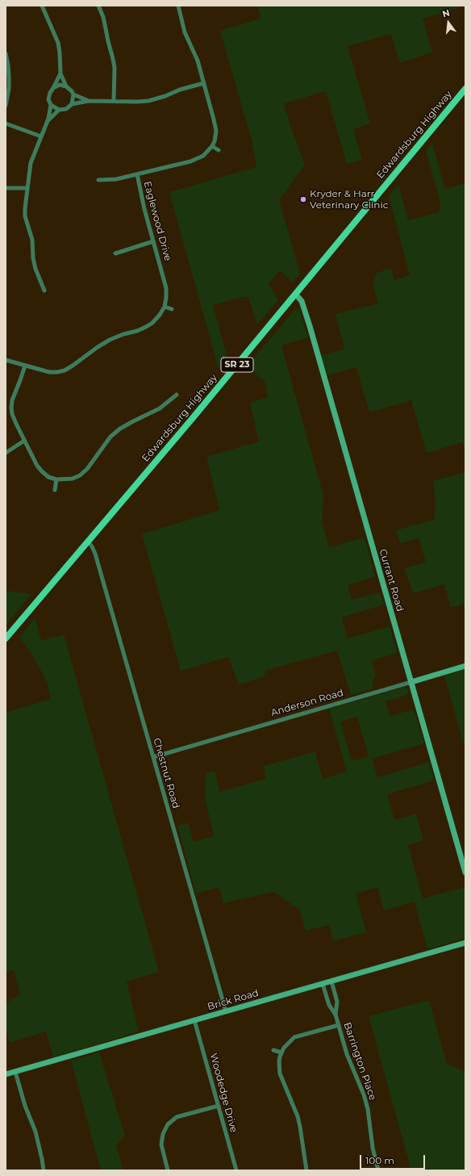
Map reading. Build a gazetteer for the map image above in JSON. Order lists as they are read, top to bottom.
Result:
{
  "streets": {
    "main road": ["Edwardsburg Highway", "SR 23"],
    "street": [
      "Eaglewood Drive",
      "Currant Road",
      "Anderson Road",
      "Chestnut Road",
      "Brick Road",
      "Barrington Place",
      "Woodedge Drive"
    ]
  },
  "crossings": [
    ["Edwardsburg Highway", "Currant Road"],
    ["Edwardsburg Highway", "Chestnut Road"],
    ["Currant Road", "Anderson Road"],
    ["Anderson Road", "Chestnut Road"],
    ["Chestnut Road", "Brick Road"],
    ["Brick Road", "Barrington Place"],
    ["Brick Road", "Woodedge Drive"]
  ],
  "places": ["Kryder & Harr Veterinary Clinic"],
  "scale_bar": "100 m",
  "north": "top"
}
